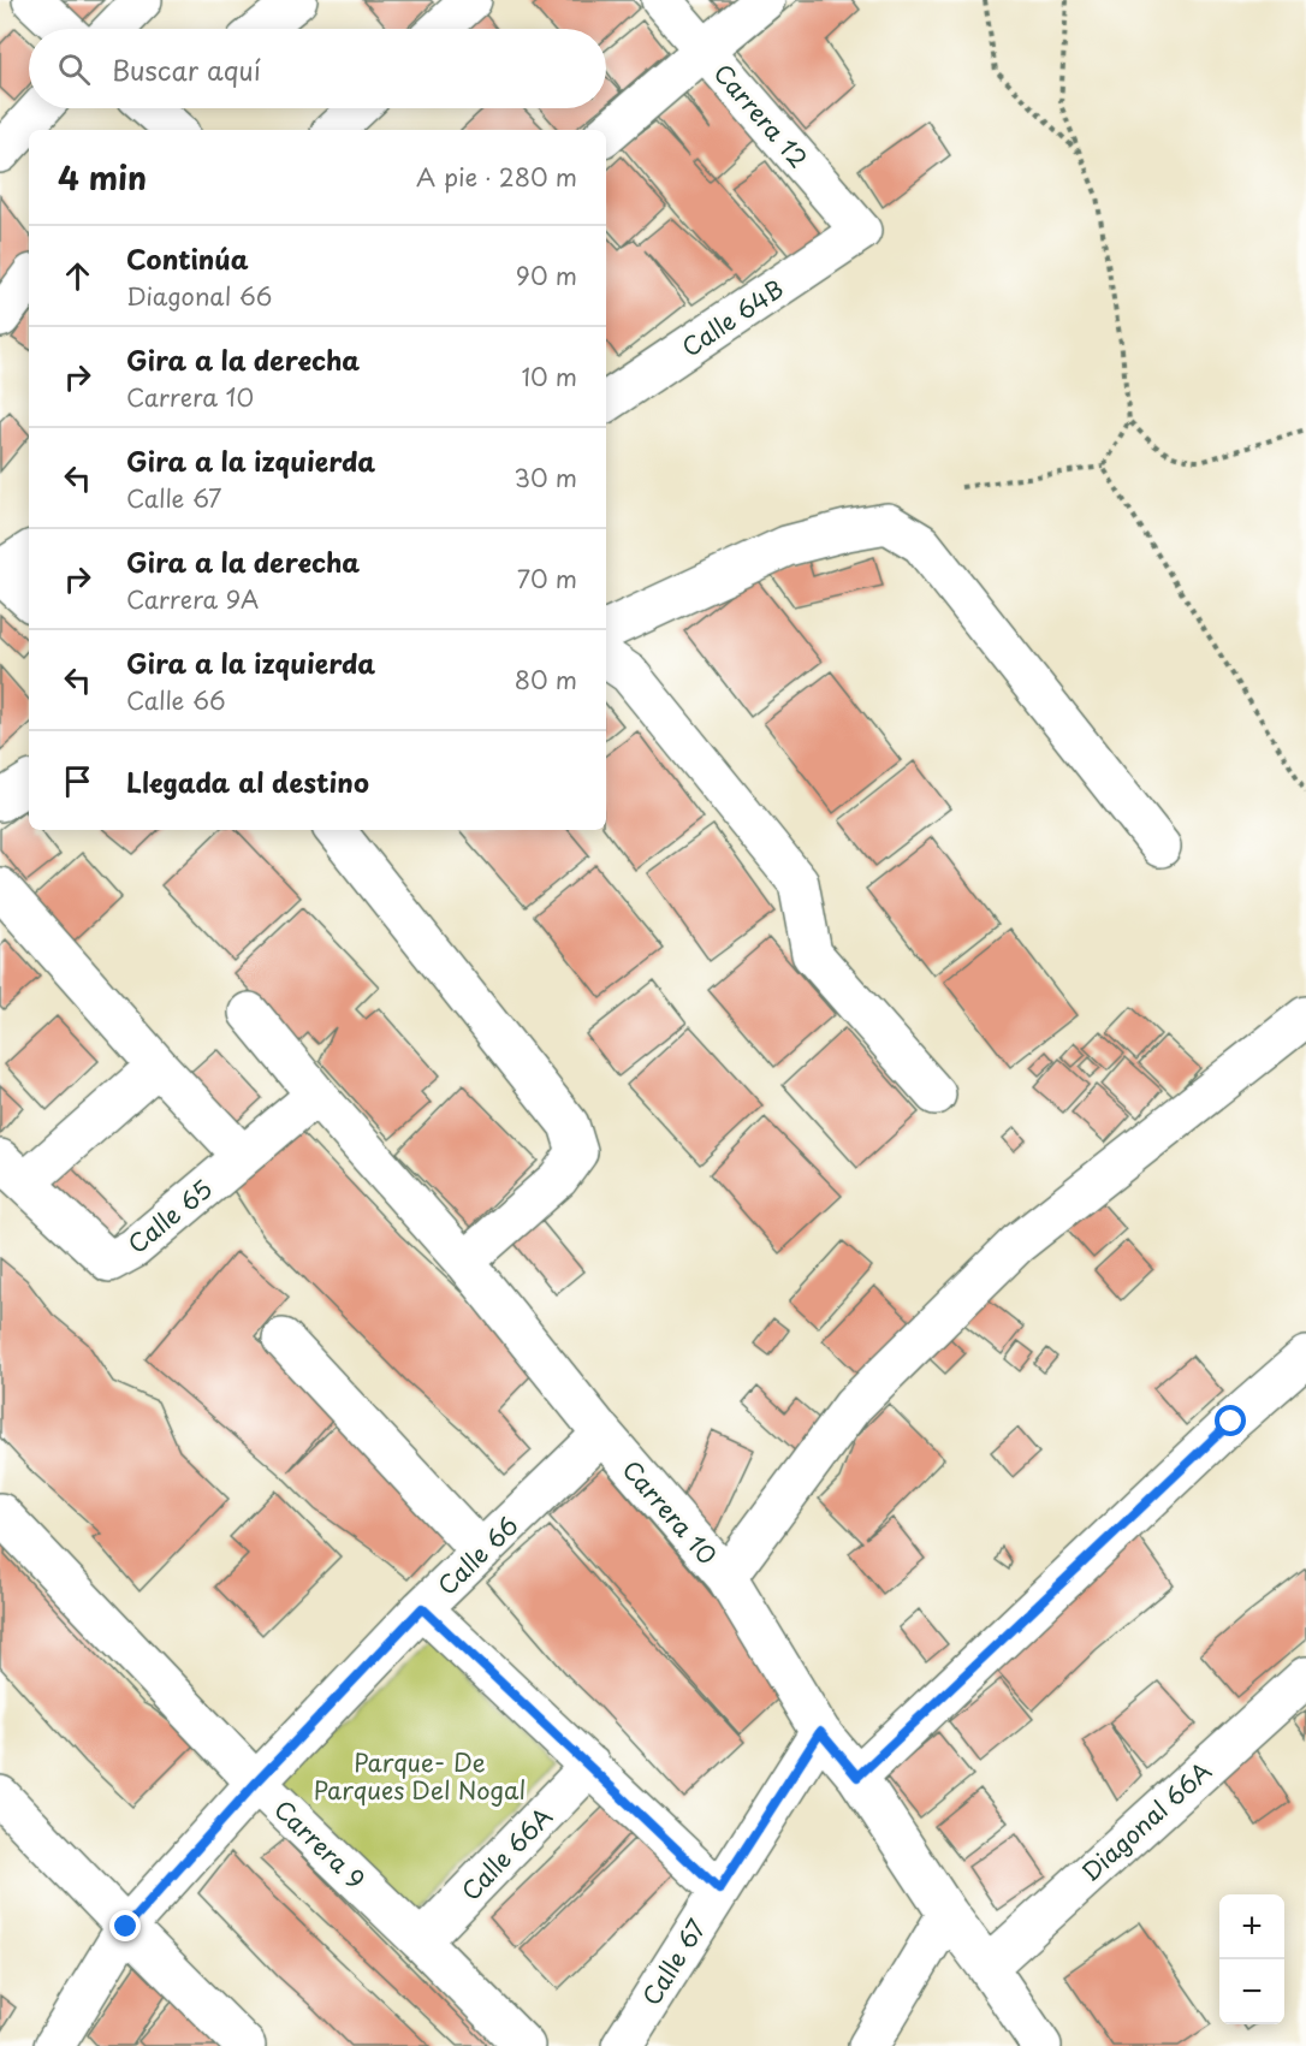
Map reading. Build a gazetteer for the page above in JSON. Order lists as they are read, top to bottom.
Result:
{
  "streets": {
    "street": [
      "Carrera 12",
      "Calle 64B",
      "Calle 65",
      "Carrera 10",
      "Calle 66",
      "Diagonal 66A",
      "Carrera 9",
      "Calle 66A",
      "Calle 67"
    ]
  },
  "crossings": [
    ["Carrera 12", "Calle 64B"],
    ["Calle 65", "Carrera 10"],
    ["Carrera 10", "Calle 66"],
    ["Carrera 10", "Diagonal 66A"],
    ["Carrera 10", "Calle 67"],
    ["Calle 66", "Carrera 9"],
    ["Carrera 9", "Calle 66A"]
  ],
  "parks": ["Parque- De Parques Del Nogal"],
  "page": {
    "search": "Buscar aquí",
    "heading": ["4 min", "A pie · 280 m"],
    "list": [
      ["Continúa", "Diagonal 66", "90 m"],
      ["Gira a la derecha", "Carrera 10", "10 m"],
      ["Gira a la izquierda", "Calle 67", "30 m"],
      ["Gira a la derecha", "Carrera 9A", "70 m"],
      ["Gira a la izquierda", "Calle 66", "80 m"],
      "Llegada al destino"
    ],
    "map_buttons": ["+", "−"]
  }
}
